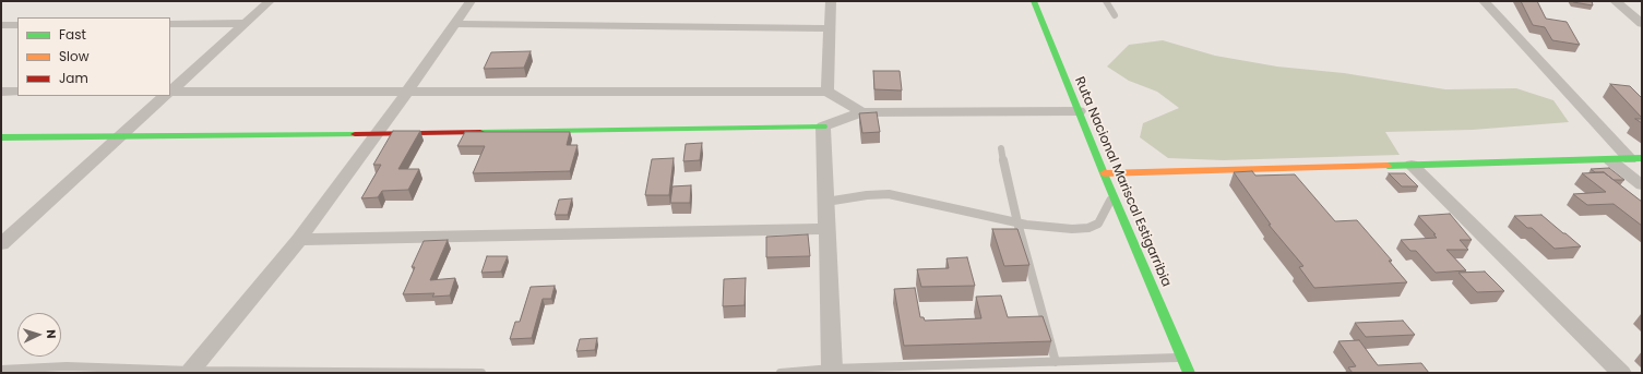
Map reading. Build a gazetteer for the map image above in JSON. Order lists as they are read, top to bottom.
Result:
{
  "streets": {
    "street": ["Ruta Nacional Mariscal Estigarribia"]
  },
  "legend": ["Fast", "Slow", "Jam"],
  "north": "right"
}
